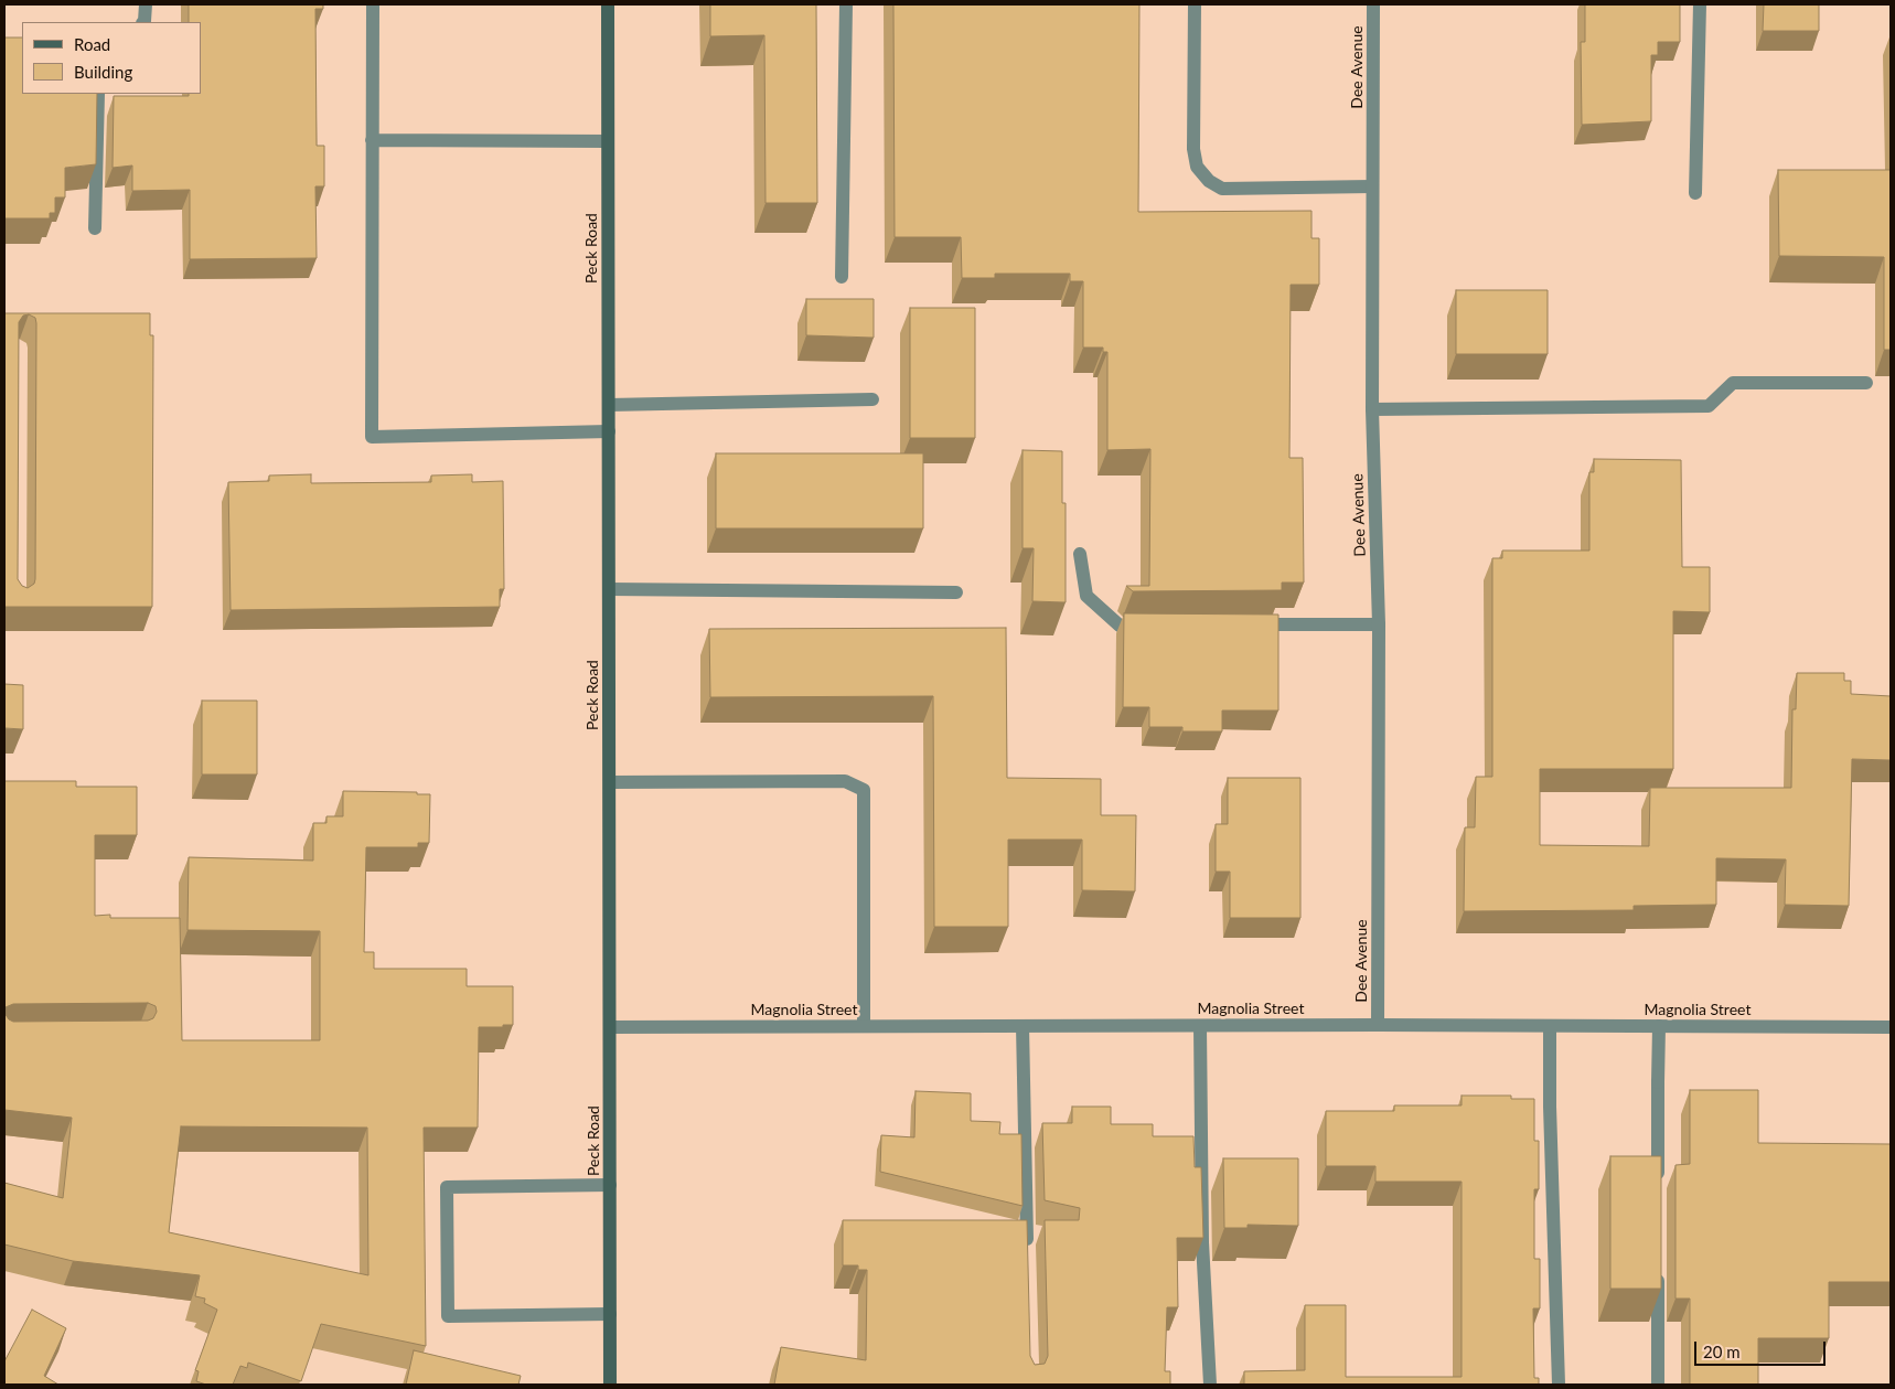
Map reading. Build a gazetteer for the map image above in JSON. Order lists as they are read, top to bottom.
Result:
{
  "streets": {
    "main road": ["Peck Road"],
    "street": ["Dee Avenue", "Magnolia Street"]
  },
  "crossings": [
    ["Dee Avenue", "Magnolia Street"],
    ["Peck Road", "Magnolia Street"]
  ],
  "legend": ["Road", "Building"],
  "scale_bar": "20 m"
}
